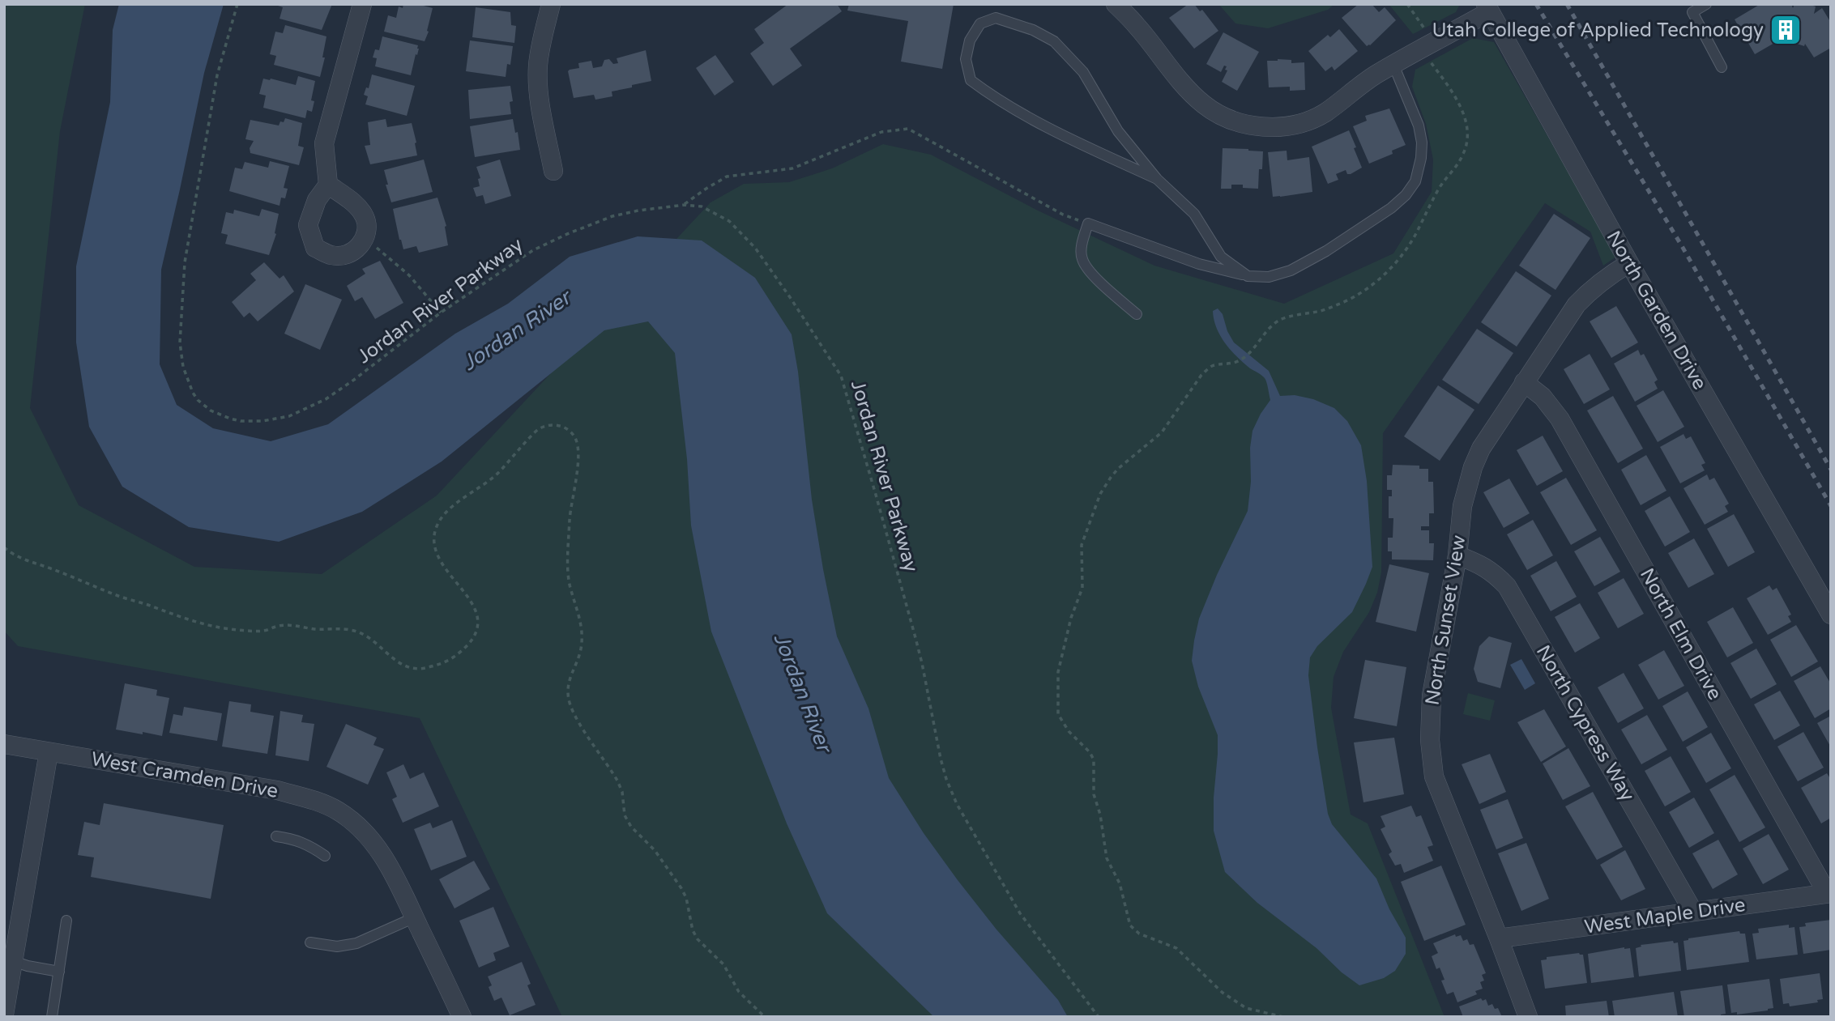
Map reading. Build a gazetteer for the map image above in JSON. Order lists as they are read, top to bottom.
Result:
{
  "streets": {
    "street": [
      "North Garden Drive",
      "North Sunset View",
      "North Elm Drive",
      "North Cypress Way",
      "West Cramden Drive",
      "West Maple Drive"
    ],
    "path": ["Jordan River Parkway"]
  },
  "crossings": [
    ["North Garden Drive", "North Sunset View"],
    ["North Sunset View", "North Elm Drive"],
    ["North Sunset View", "North Cypress Way"],
    ["North Sunset View", "West Maple Drive"],
    ["North Elm Drive", "West Maple Drive"],
    ["North Cypress Way", "West Maple Drive"]
  ],
  "water": ["Jordan River"],
  "places": {
    "building": ["Utah College of Applied Technology"]
  }
}
